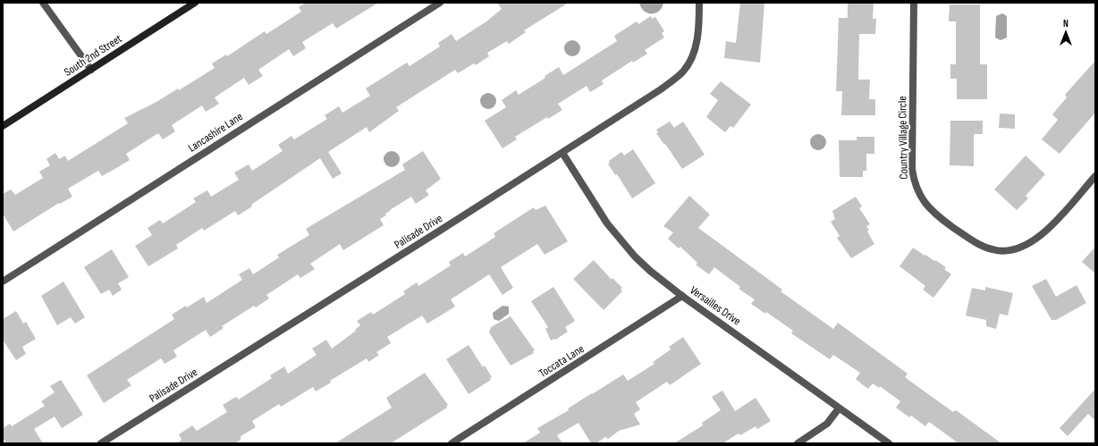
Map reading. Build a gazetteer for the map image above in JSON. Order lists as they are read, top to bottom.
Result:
{
  "streets": {
    "main road": ["South 2nd Street"],
    "street": [
      "Lancashire Lane",
      "Country Village Circle",
      "Palisade Drive",
      "Versailles Drive",
      "Toccata Lane"
    ]
  },
  "crossings": [
    ["Palisade Drive", "Versailles Drive"],
    ["Versailles Drive", "Toccata Lane"]
  ],
  "north": "top"
}
